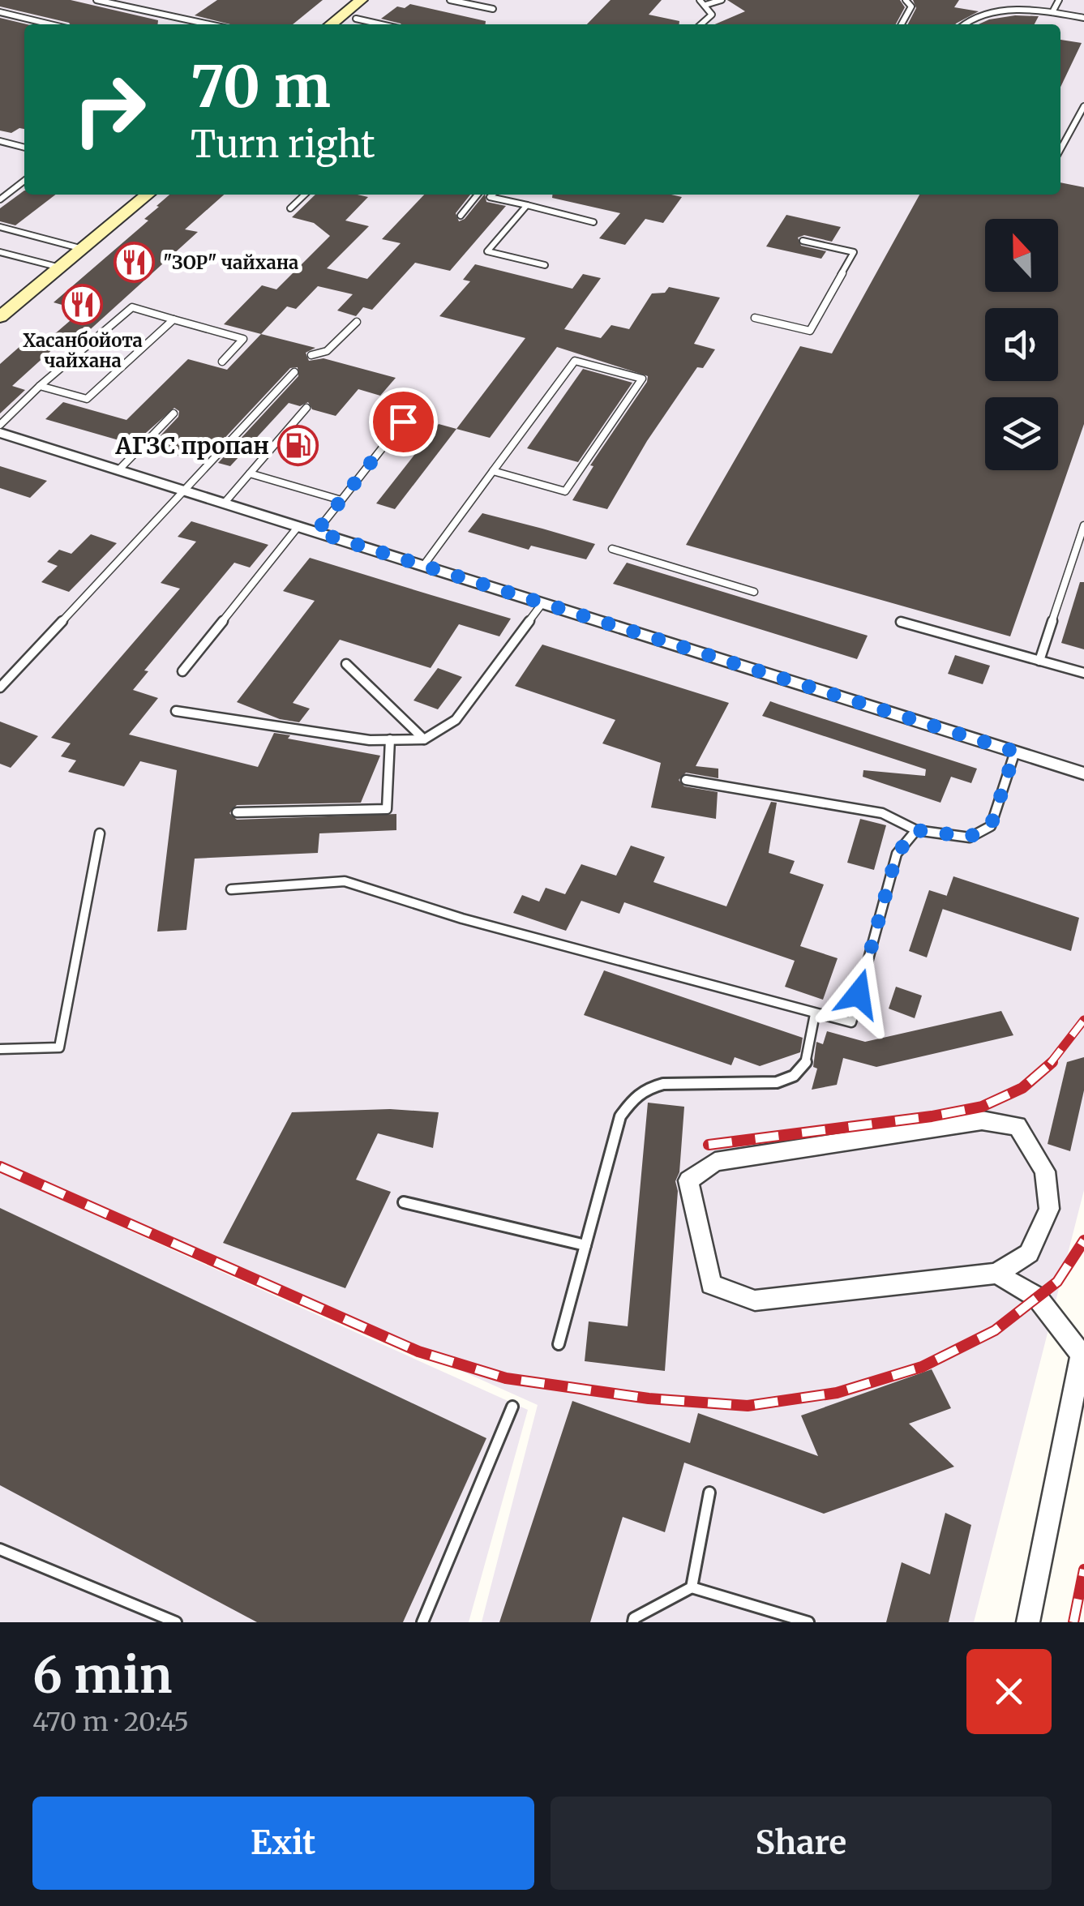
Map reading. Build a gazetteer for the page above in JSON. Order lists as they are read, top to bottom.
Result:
{
  "places": {
    "restaurant": ["\"ЗОР\" чайхана", "Хасанбойота чайхана"],
    "fuel station": ["АГЗС пропан"]
  },
  "north": "top",
  "page": {
    "turn": ["70 m", "Turn right"],
    "heading": ["6 min", "470 m · 20:45"],
    "buttons": ["Exit", "Share"]
  }
}
